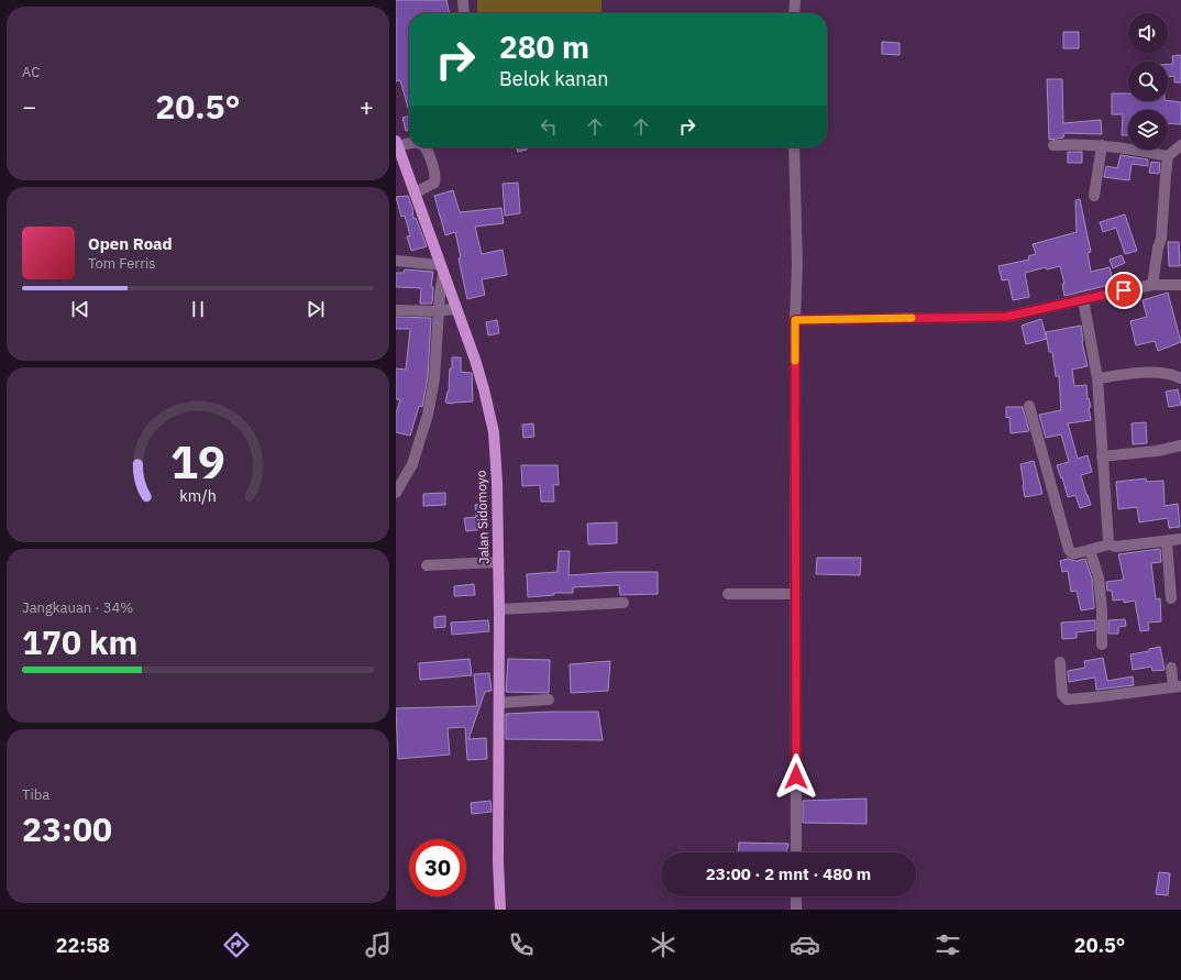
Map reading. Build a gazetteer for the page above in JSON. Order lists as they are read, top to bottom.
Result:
{
  "streets": {
    "main road": ["Jalan Sidomoyo"]
  },
  "page": {
    "tile": [
      "AC",
      ["Jangkauan · 34%", "170 km"],
      ["Tiba", "23:00"]
    ],
    "turn": ["280 m", "Belok kanan"],
    "heat": ["−", "20.5°", "+"],
    "song": ["Open Road", "Tom Ferris"],
    "limit": "30",
    "trip": "23:00 · 2 mnt · 480 m",
    "tabs": ["22:58", "20.5°"],
    "gauge": ["19", "km/h"]
  }
}
